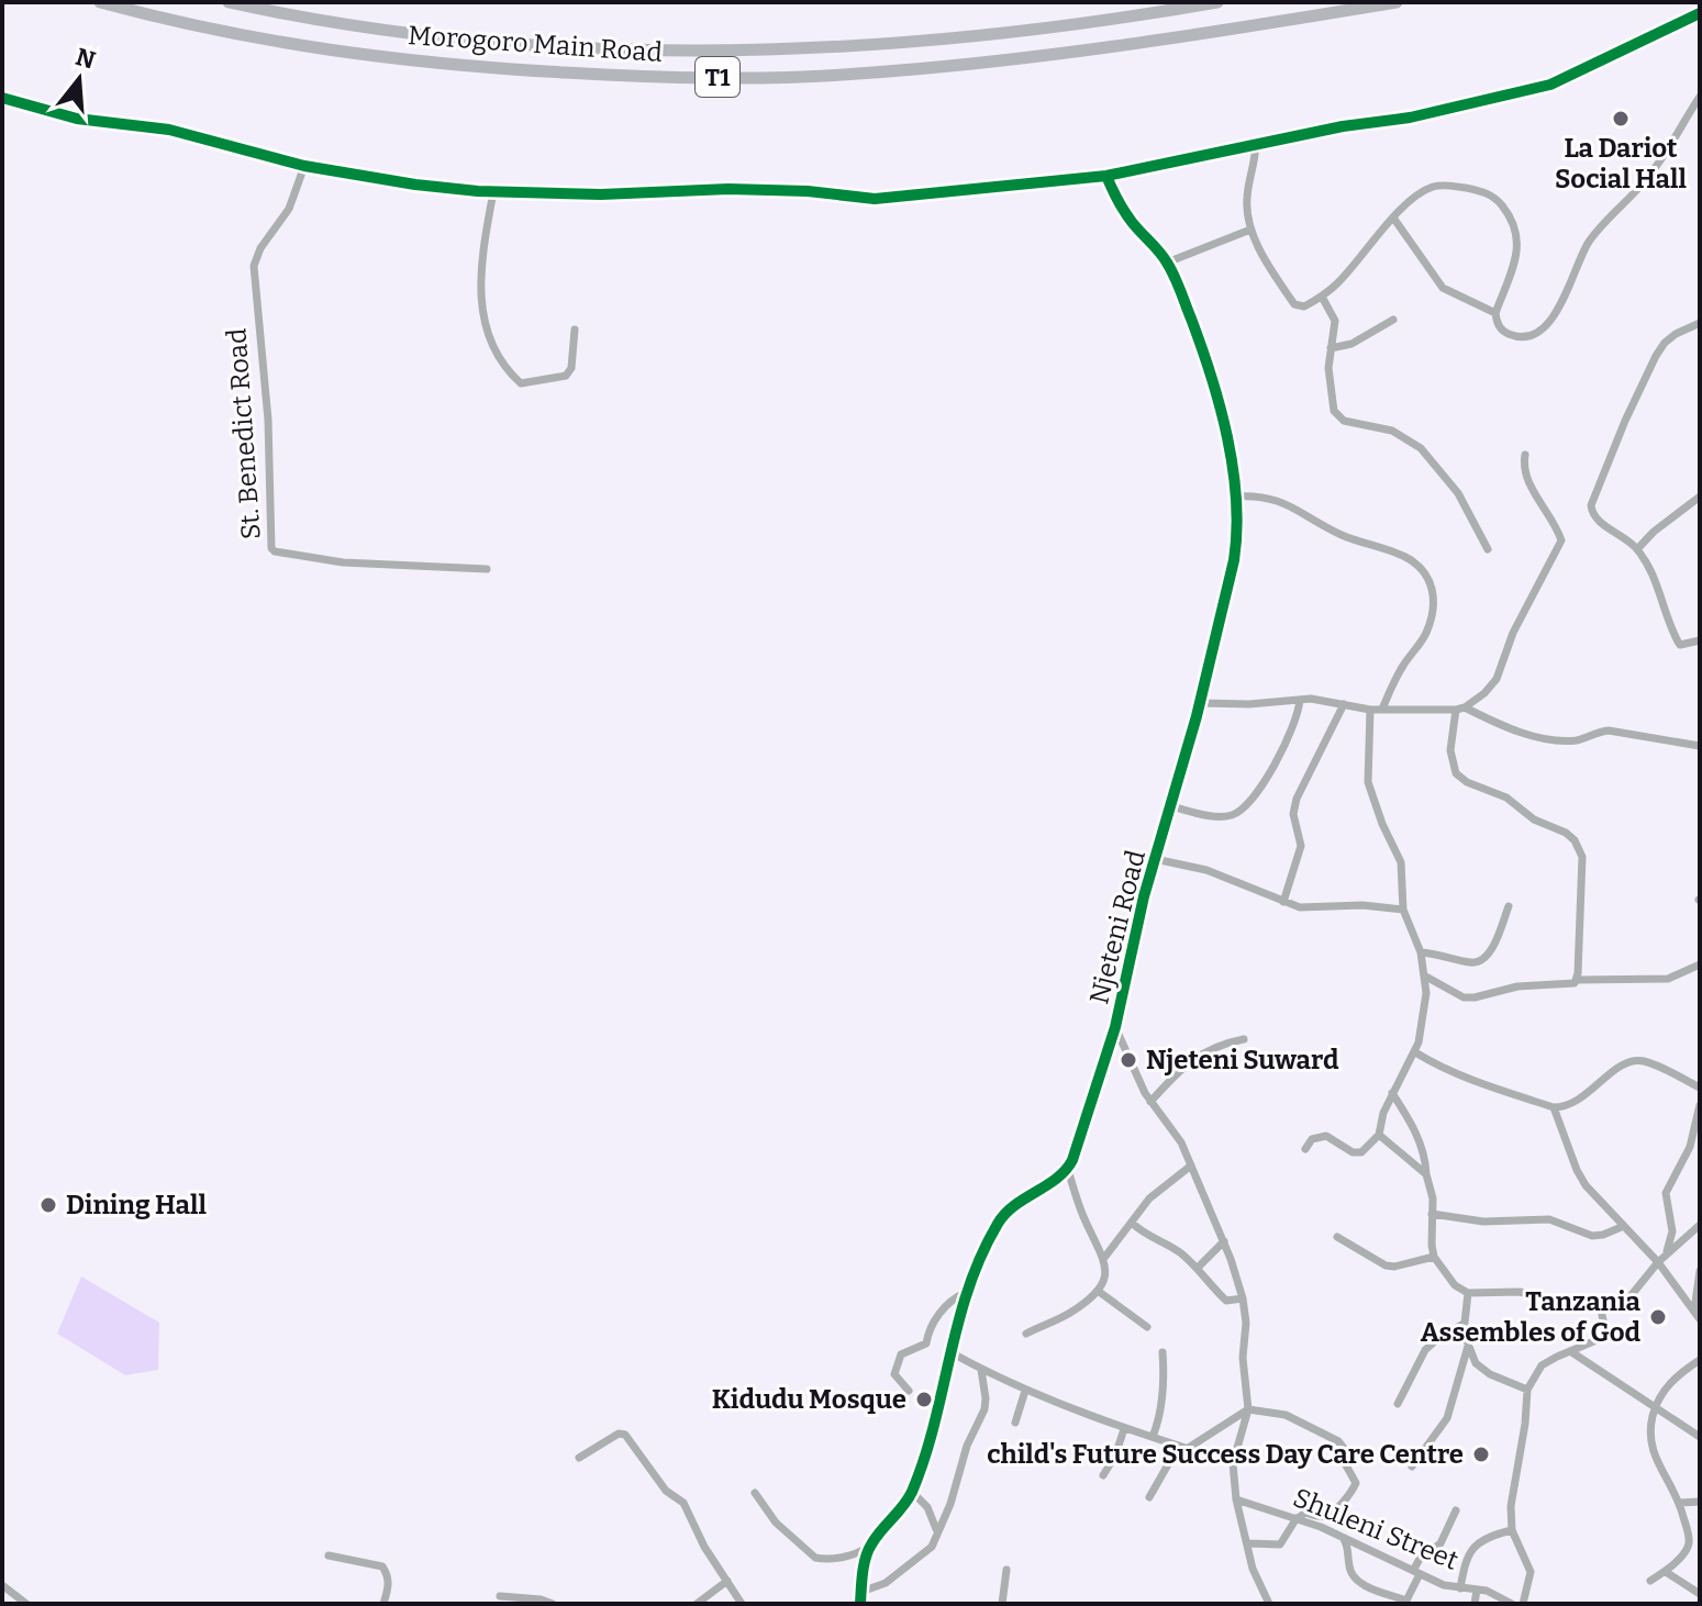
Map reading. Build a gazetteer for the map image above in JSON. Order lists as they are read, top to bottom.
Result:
{
  "streets": {
    "highway": ["Morogoro Main Road", "T1"],
    "street": ["St. Benedict Road", "Njeteni Road", "Shuleni Street"]
  },
  "places": [
    "La Dariot Social Hall",
    "Njeteni Suward",
    "Dining Hall",
    "Tanzania Assembles of God",
    "Kidudu Mosque",
    "child's Future Success Day Care Centre"
  ],
  "north": "top"
}
